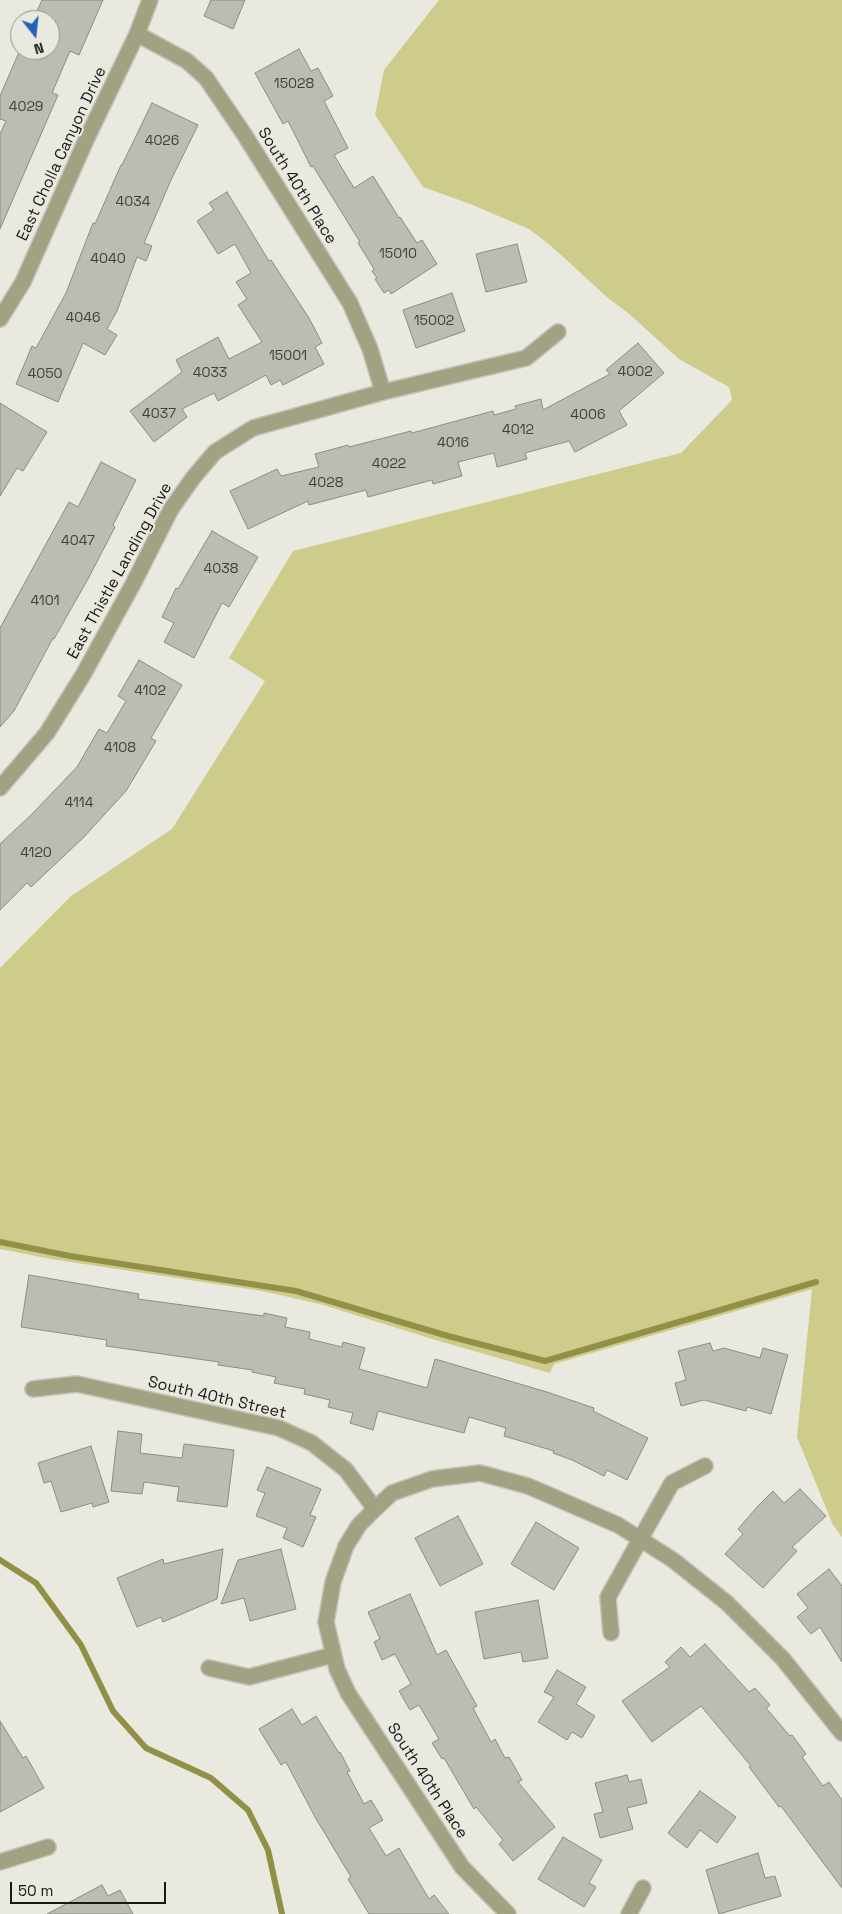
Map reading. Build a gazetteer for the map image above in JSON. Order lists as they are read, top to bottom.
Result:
{
  "streets": {
    "street": [
      "East Cholla Canyon Drive",
      "South 40th Place",
      "East Thistle Landing Drive",
      "South 40th Street"
    ]
  },
  "crossings": [
    ["East Cholla Canyon Drive", "South 40th Place"],
    ["South 40th Place", "East Thistle Landing Drive"],
    ["South 40th Place", "South 40th Street"]
  ],
  "house_numbers": [
    "15028",
    "4029",
    "4026",
    "4034",
    "15010",
    "4040",
    "4046",
    "15002",
    "15001",
    "4002",
    "4033",
    "4050",
    "4037",
    "4006",
    "4012",
    "4016",
    "4022",
    "4028",
    "4047",
    "4038",
    "4101",
    "4102",
    "4108",
    "4114",
    "4120"
  ],
  "scale_bar": "50 m",
  "north": "bottom"
}
